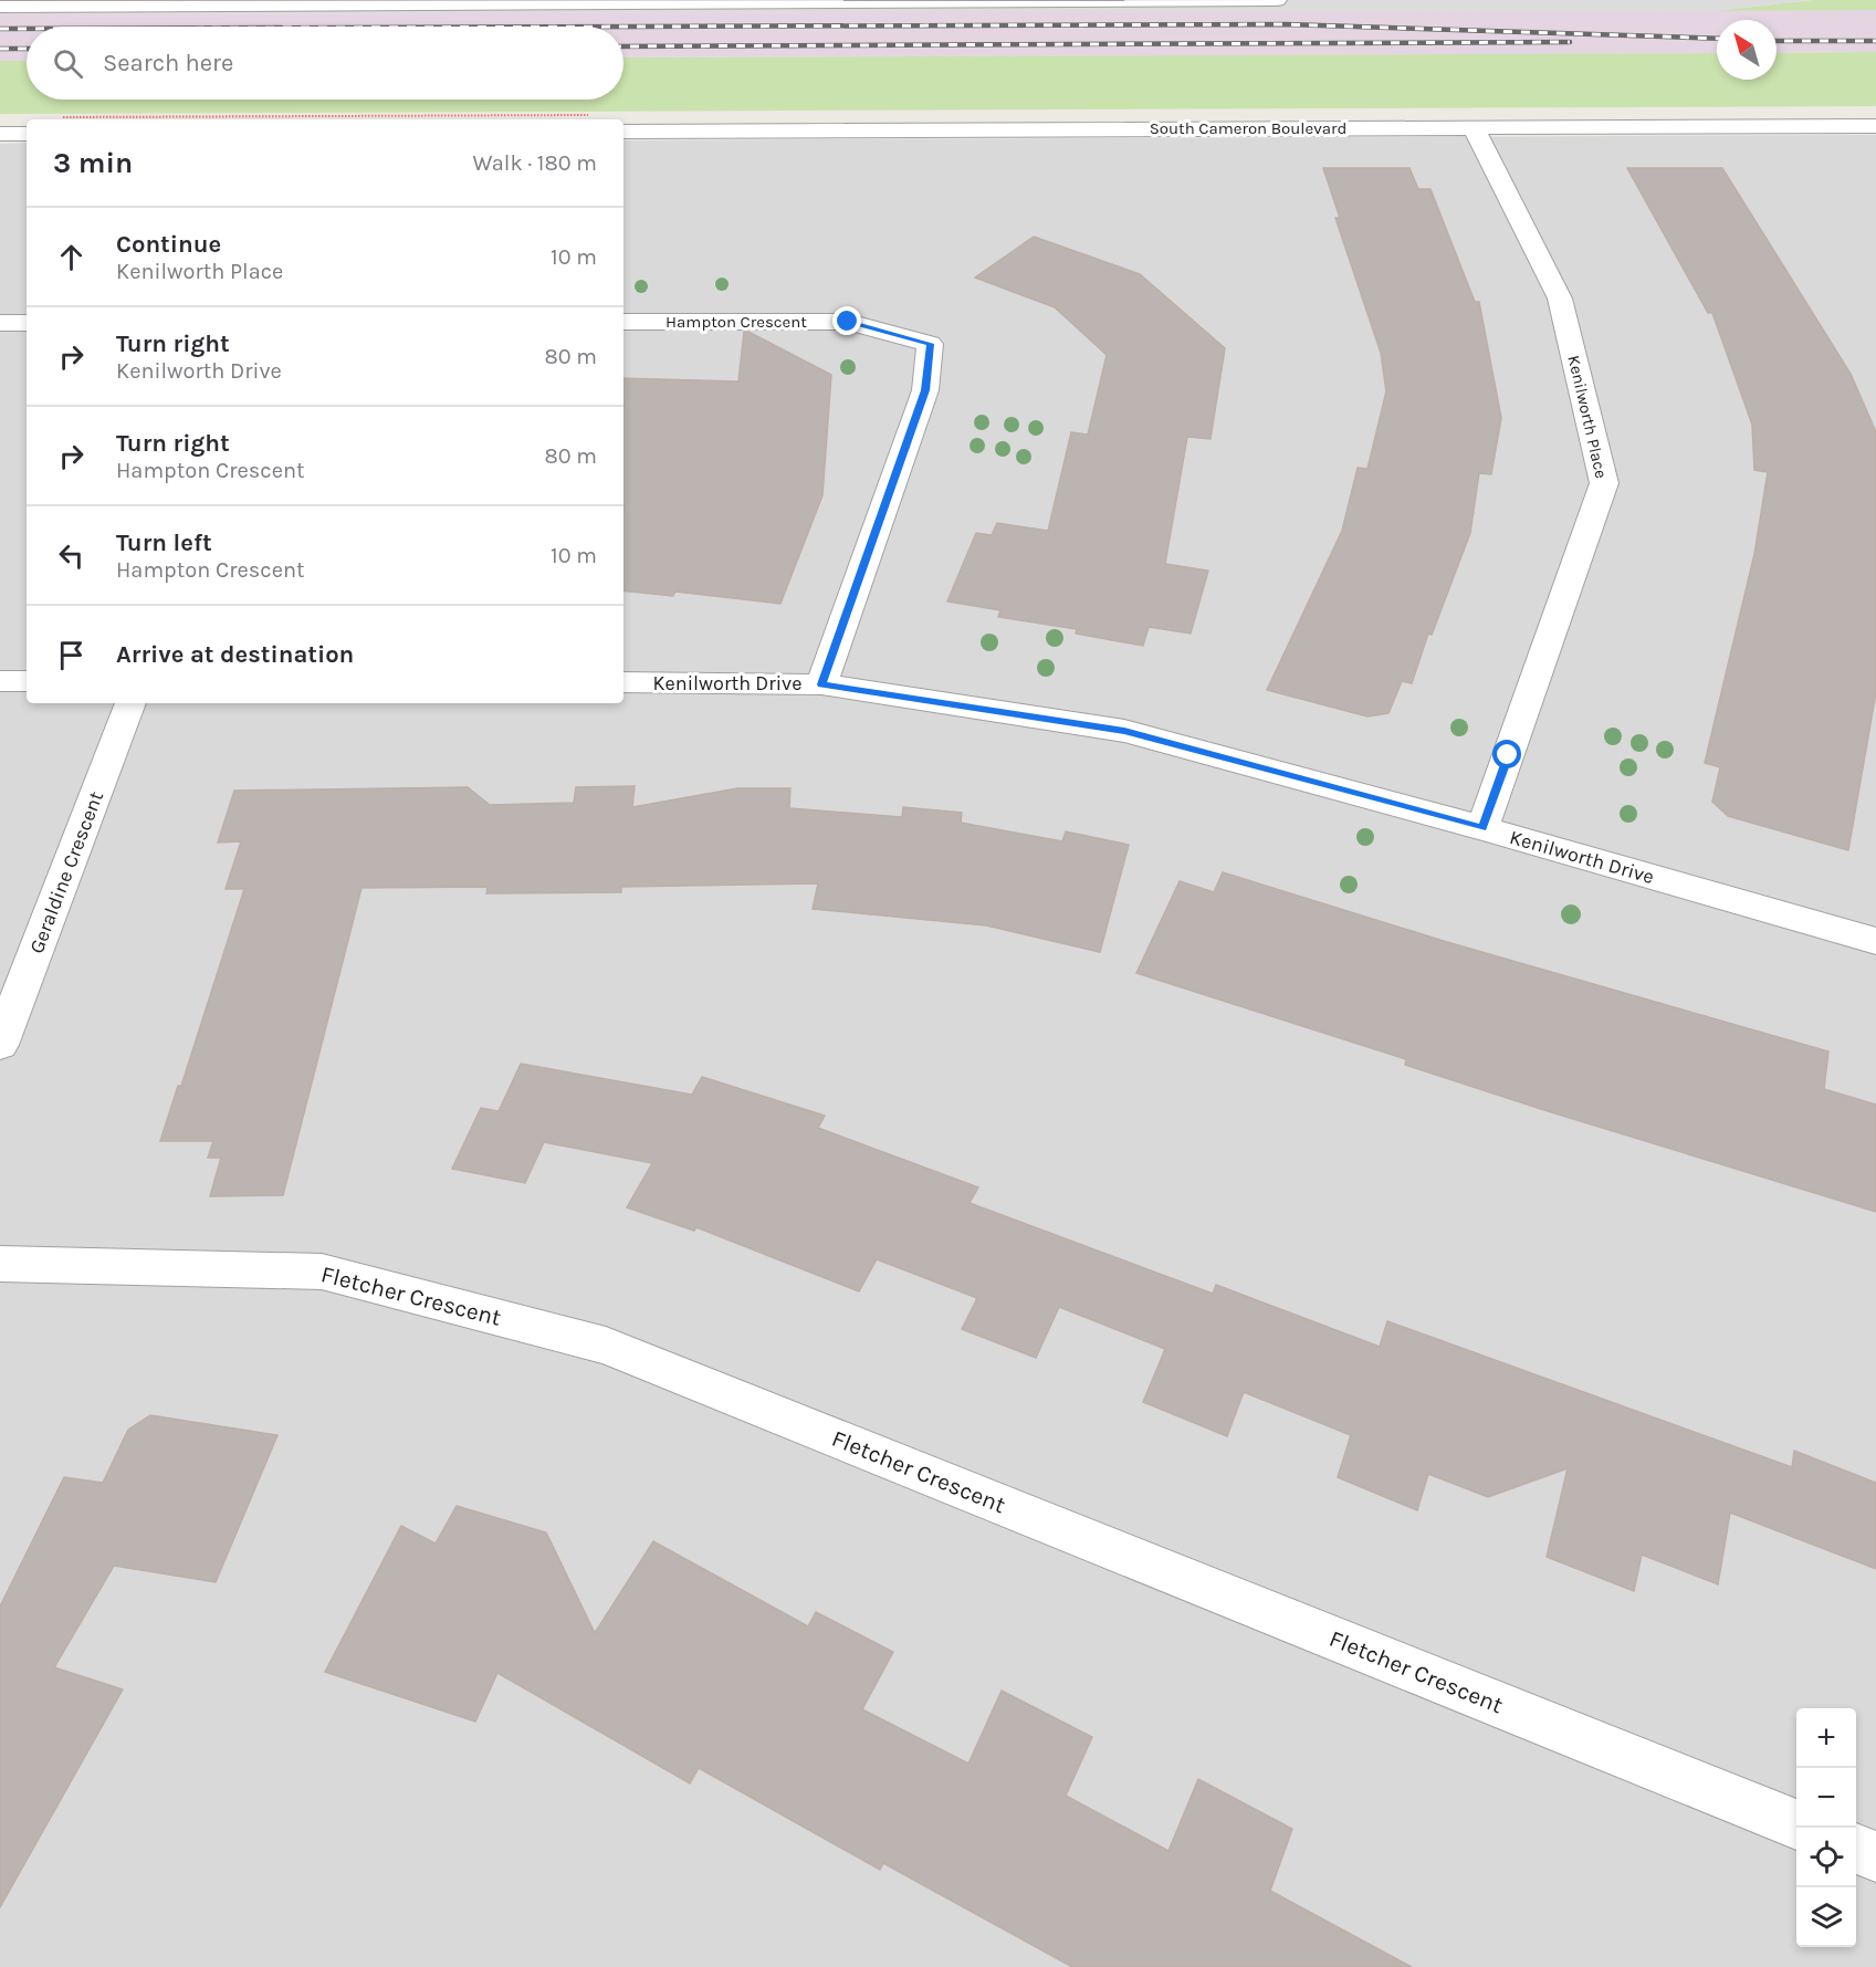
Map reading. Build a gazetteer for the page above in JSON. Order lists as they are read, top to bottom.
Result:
{
  "streets": {
    "street": [
      "South Cameron Boulevard",
      "Hampton Crescent",
      "Kenilworth Place",
      "Kenilworth Drive",
      "Geraldine Crescent",
      "Fletcher Crescent"
    ]
  },
  "crossings": [
    ["South Cameron Boulevard", "Kenilworth Place"],
    ["Hampton Crescent", "Kenilworth Drive"],
    ["Kenilworth Place", "Kenilworth Drive"]
  ],
  "north": "top left",
  "page": {
    "search": "Search here",
    "heading": ["3 min", "Walk · 180 m"],
    "list": [
      ["Continue", "Kenilworth Place", "10 m"],
      ["Turn right", "Kenilworth Drive", "80 m"],
      ["Turn right", "Hampton Crescent", "80 m"],
      ["Turn left", "Hampton Crescent", "10 m"],
      "Arrive at destination"
    ],
    "map_buttons": ["+", "−"]
  }
}
